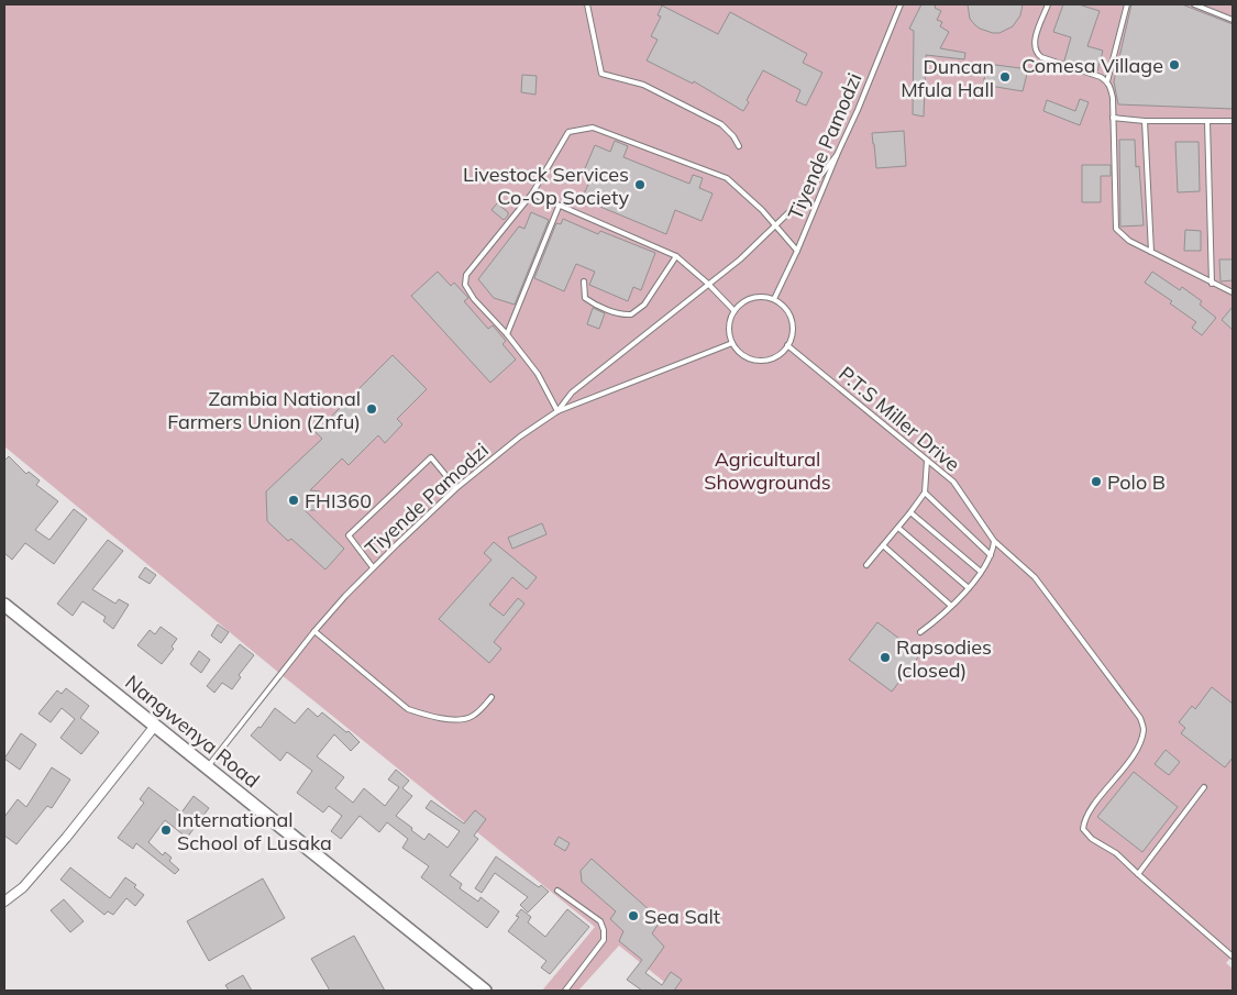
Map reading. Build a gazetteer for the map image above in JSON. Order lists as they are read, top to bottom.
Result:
{
  "streets": {
    "main road": ["Nangwenya Road"],
    "lane": ["Tiyende Pamodzi", "P.T.S Miller Drive"]
  },
  "crossings": [
    ["Tiyende Pamodzi", "P.T.S Miller Drive"],
    ["Tiyende Pamodzi", "Nangwenya Road"]
  ],
  "parks": ["Agricultural Showgrounds"],
  "places": [
    "Comesa Village",
    "Duncan Mfula Hall",
    "Livestock Services Co-Op Society",
    "Zambia National Farmers Union (Znfu)",
    "Polo B",
    "FHI360",
    "Rapsodies (closed)",
    "International School of Lusaka",
    "Sea Salt"
  ]
}
